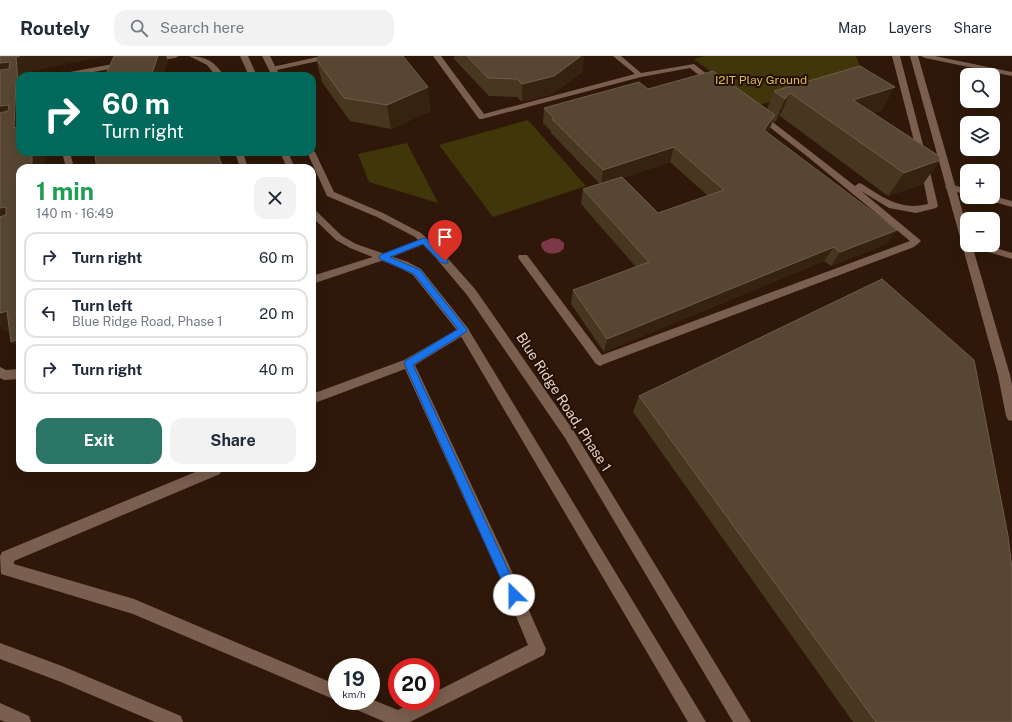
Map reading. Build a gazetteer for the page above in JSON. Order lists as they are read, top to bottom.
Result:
{
  "streets": {
    "street": ["Blue Ridge Road, Phase 1"]
  },
  "parks": ["I2IT Play Ground"],
  "page": {
    "header": "Routely",
    "search": "Search here",
    "nav": ["Map", "Layers", "Share"],
    "map_buttons": ["+", "−"],
    "turn": ["60 m", "Turn right"],
    "heading": ["1 min", "140 m · 16:49"],
    "list": [
      {
        "name": "Turn right",
        "value": "60 m"
      },
      {
        "name": "Turn left",
        "note": "Blue Ridge Road, Phase 1",
        "value": "20 m"
      },
      {
        "name": "Turn right",
        "value": "40 m"
      }
    ],
    "buttons": ["Exit", "Share"],
    "speed": "19 km/h",
    "limit": "20"
  }
}
